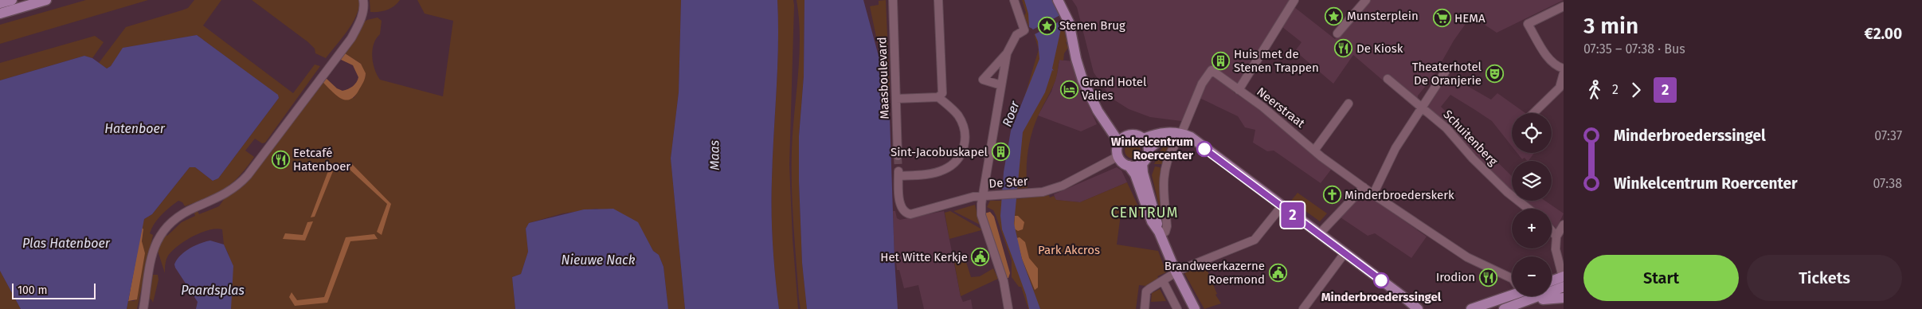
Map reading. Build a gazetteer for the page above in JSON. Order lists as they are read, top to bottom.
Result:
{
  "streets": {
    "street": [
      "Maasboulevard",
      "Neerstraat",
      "Schuitenberg",
      "De Ster"
    ]
  },
  "districts": ["CENTRUM"],
  "water": [
    "Roer",
    "Hatenboer",
    "Maas",
    "Plas Hatenboer",
    "Nieuwe Nack",
    "Paardsplas"
  ],
  "parks": ["Park Akcros"],
  "places": {
    "place": ["Munsterplein", "Stenen Brug"],
    "supermarket": ["HEMA"],
    "restaurant": ["De Kiosk", "Eetcafé Hatenboer", "Irodion"],
    "building": ["Huis met de Stenen Trappen", "Sint-Jacobuskapel"],
    "theatre": ["Theaterhotel De Oranjerie"],
    "hotel": ["Grand Hotel Valies"],
    "other": ["Winkelcentrum Roercenter", "Minderbroederssingel"],
    "church": ["Minderbroederskerk"],
    "public building": ["Het Witte Kerkje", "Brandweerkazerne Roermond"]
  },
  "lines": ["bus line 2"],
  "scale_bar": "100 m",
  "page": {
    "on_map": "2",
    "heading": ["3 min", "07:35 – 07:38 · Bus", "€2.00"],
    "legs": ["2", "2"],
    "list": [
      {
        "name": "Minderbroederssingel",
        "value": "07:37"
      },
      {
        "name": "Winkelcentrum Roercenter",
        "value": "07:38"
      }
    ],
    "map_buttons": ["+", "−"],
    "buttons": ["Start", "Tickets"],
    "scale": "100 m"
  }
}
